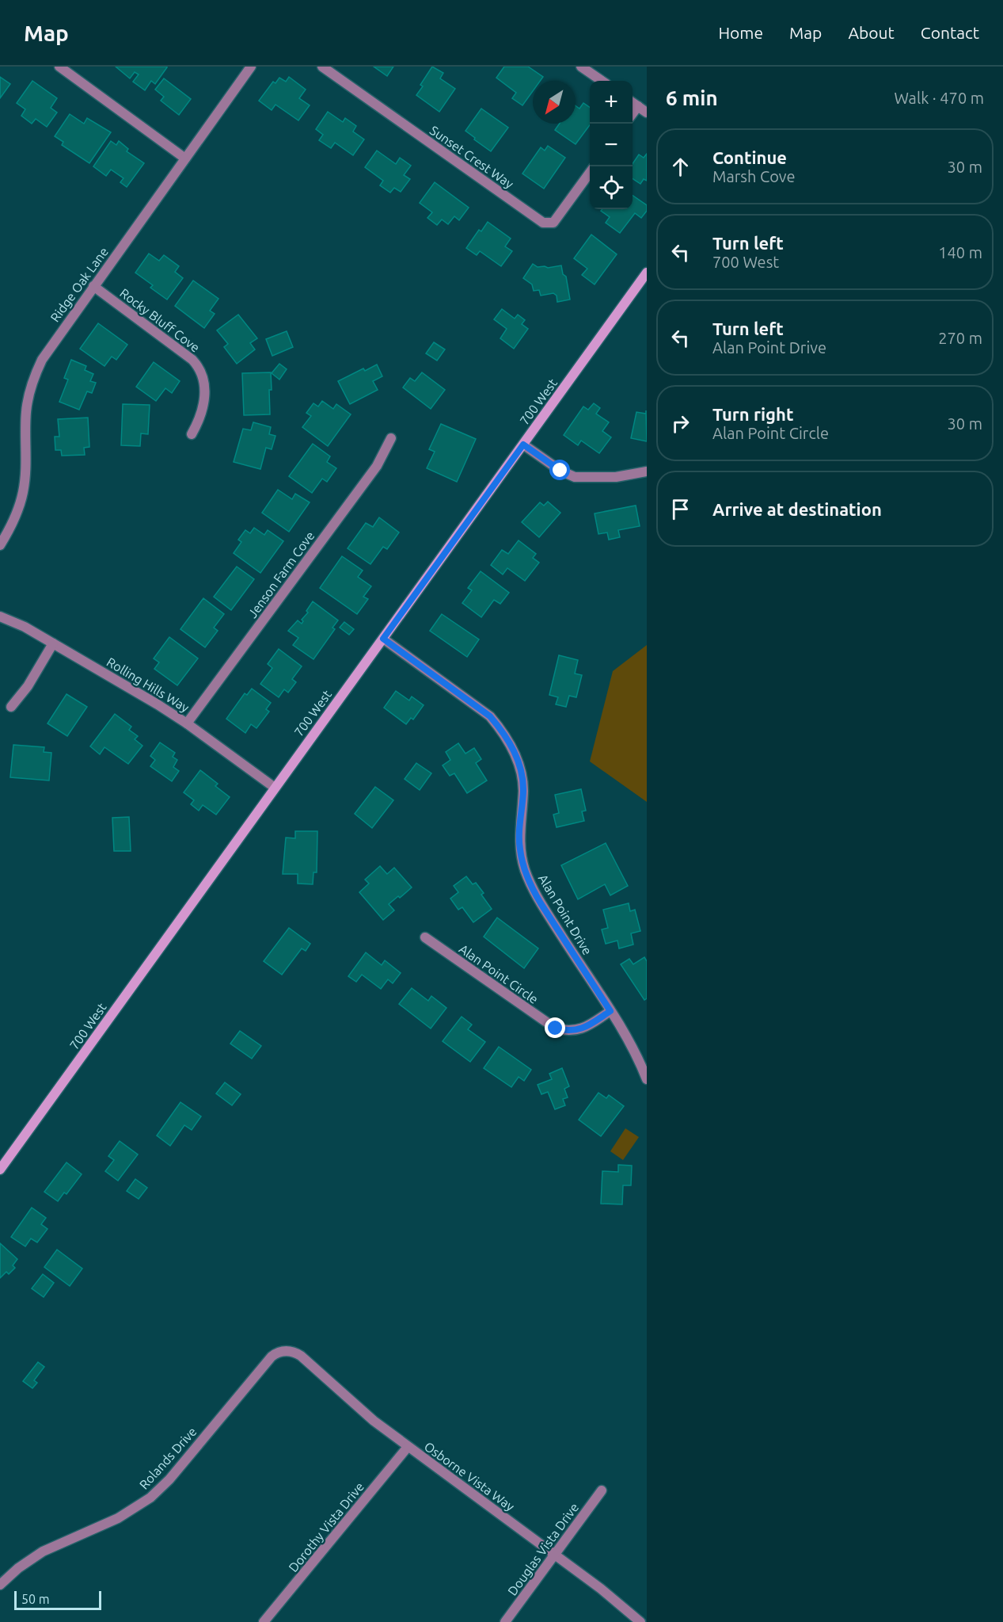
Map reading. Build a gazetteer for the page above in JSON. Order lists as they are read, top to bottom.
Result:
{
  "streets": {
    "street": [
      "Sunset Crest Way",
      "Ridge Oak Lane",
      "Rocky Bluff Cove",
      "700 West",
      "Jenson Farm Cove",
      "Rolling Hills Way",
      "Alan Point Drive",
      "Alan Point Circle",
      "Rolands Drive",
      "Osborne Vista Way",
      "Dorothy Vista Drive",
      "Douglas Vista Drive"
    ]
  },
  "crossings": [
    ["Ridge Oak Lane", "Rocky Bluff Cove"],
    ["700 West", "Rolling Hills Way"],
    ["700 West", "Alan Point Drive"],
    ["Jenson Farm Cove", "Rolling Hills Way"],
    ["Alan Point Drive", "Alan Point Circle"],
    ["Rolands Drive", "Osborne Vista Way"],
    ["Osborne Vista Way", "Dorothy Vista Drive"],
    ["Osborne Vista Way", "Douglas Vista Drive"]
  ],
  "scale_bar": "50 m",
  "north": "bottom left",
  "page": {
    "header": "Map",
    "nav": [
      "Home",
      "Map",
      "About",
      "Contact"
    ],
    "heading": ["6 min", "Walk · 470 m"],
    "map_buttons": ["+", "−"],
    "list": [
      ["Continue", "Marsh Cove", "30 m"],
      ["Turn left", "700 West", "140 m"],
      ["Turn left", "Alan Point Drive", "270 m"],
      ["Turn right", "Alan Point Circle", "30 m"],
      "Arrive at destination"
    ],
    "scale": "50 m"
  }
}
